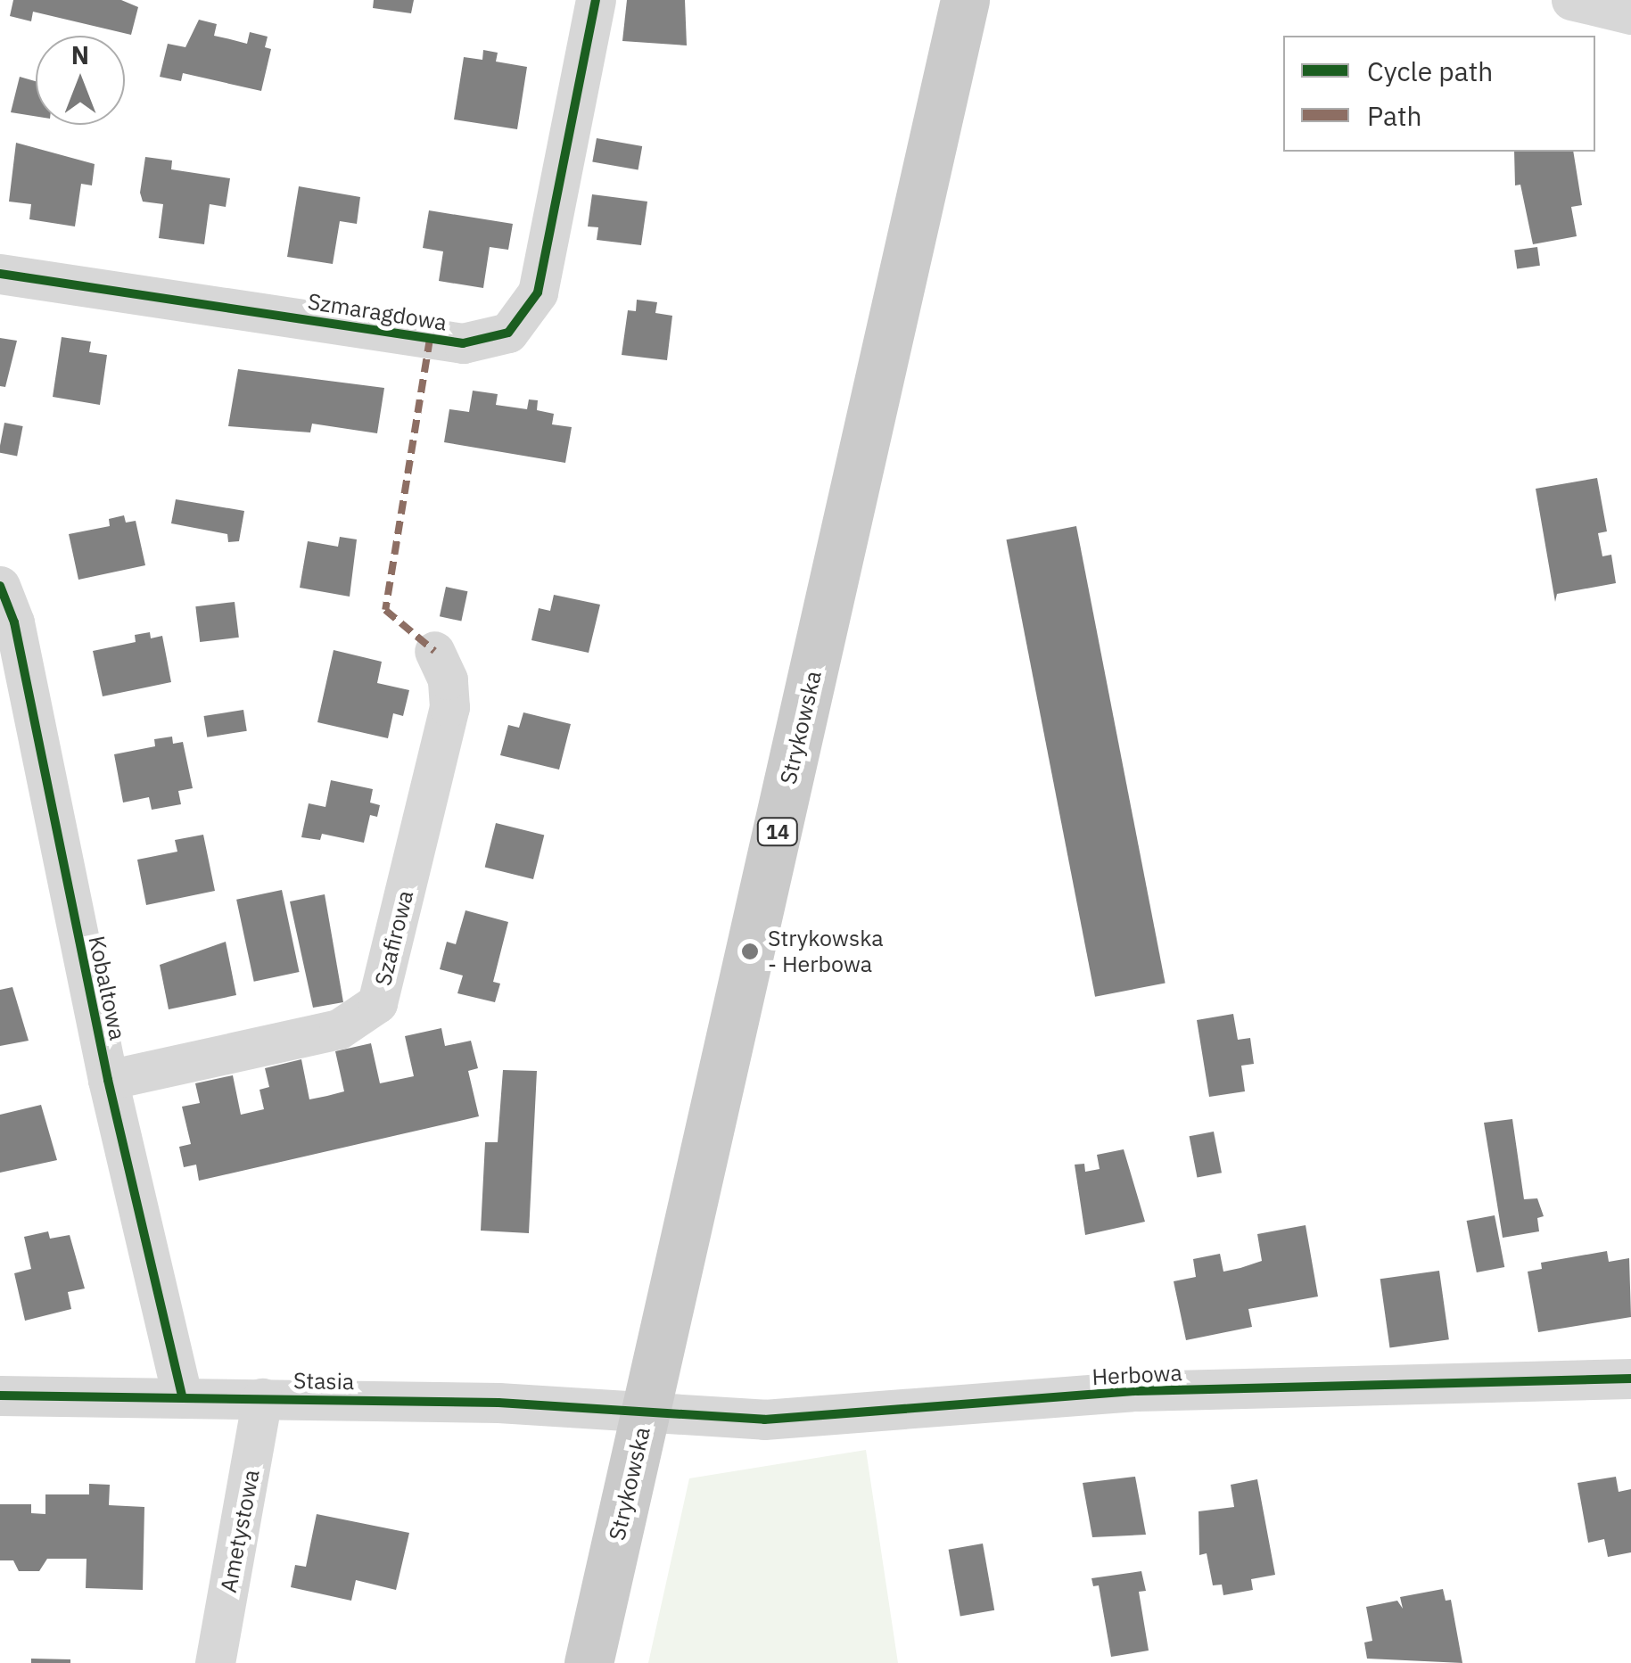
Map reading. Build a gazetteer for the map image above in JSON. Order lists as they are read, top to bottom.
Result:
{
  "streets": {
    "main road": ["Strykowska", "14"],
    "street": [
      "Szmaragdowa",
      "Szafirowa",
      "Kobaltowa",
      "Herbowa",
      "Stasia",
      "Ametystowa"
    ]
  },
  "crossings": [
    ["Strykowska", "Herbowa"],
    ["Strykowska", "Stasia"],
    ["Szafirowa", "Kobaltowa"],
    ["Kobaltowa", "Stasia"],
    ["Herbowa", "Stasia"],
    ["Stasia", "Ametystowa"]
  ],
  "places": ["Strykowska - Herbowa"],
  "legend": ["Cycle path", "Path"],
  "north": "top"
}
